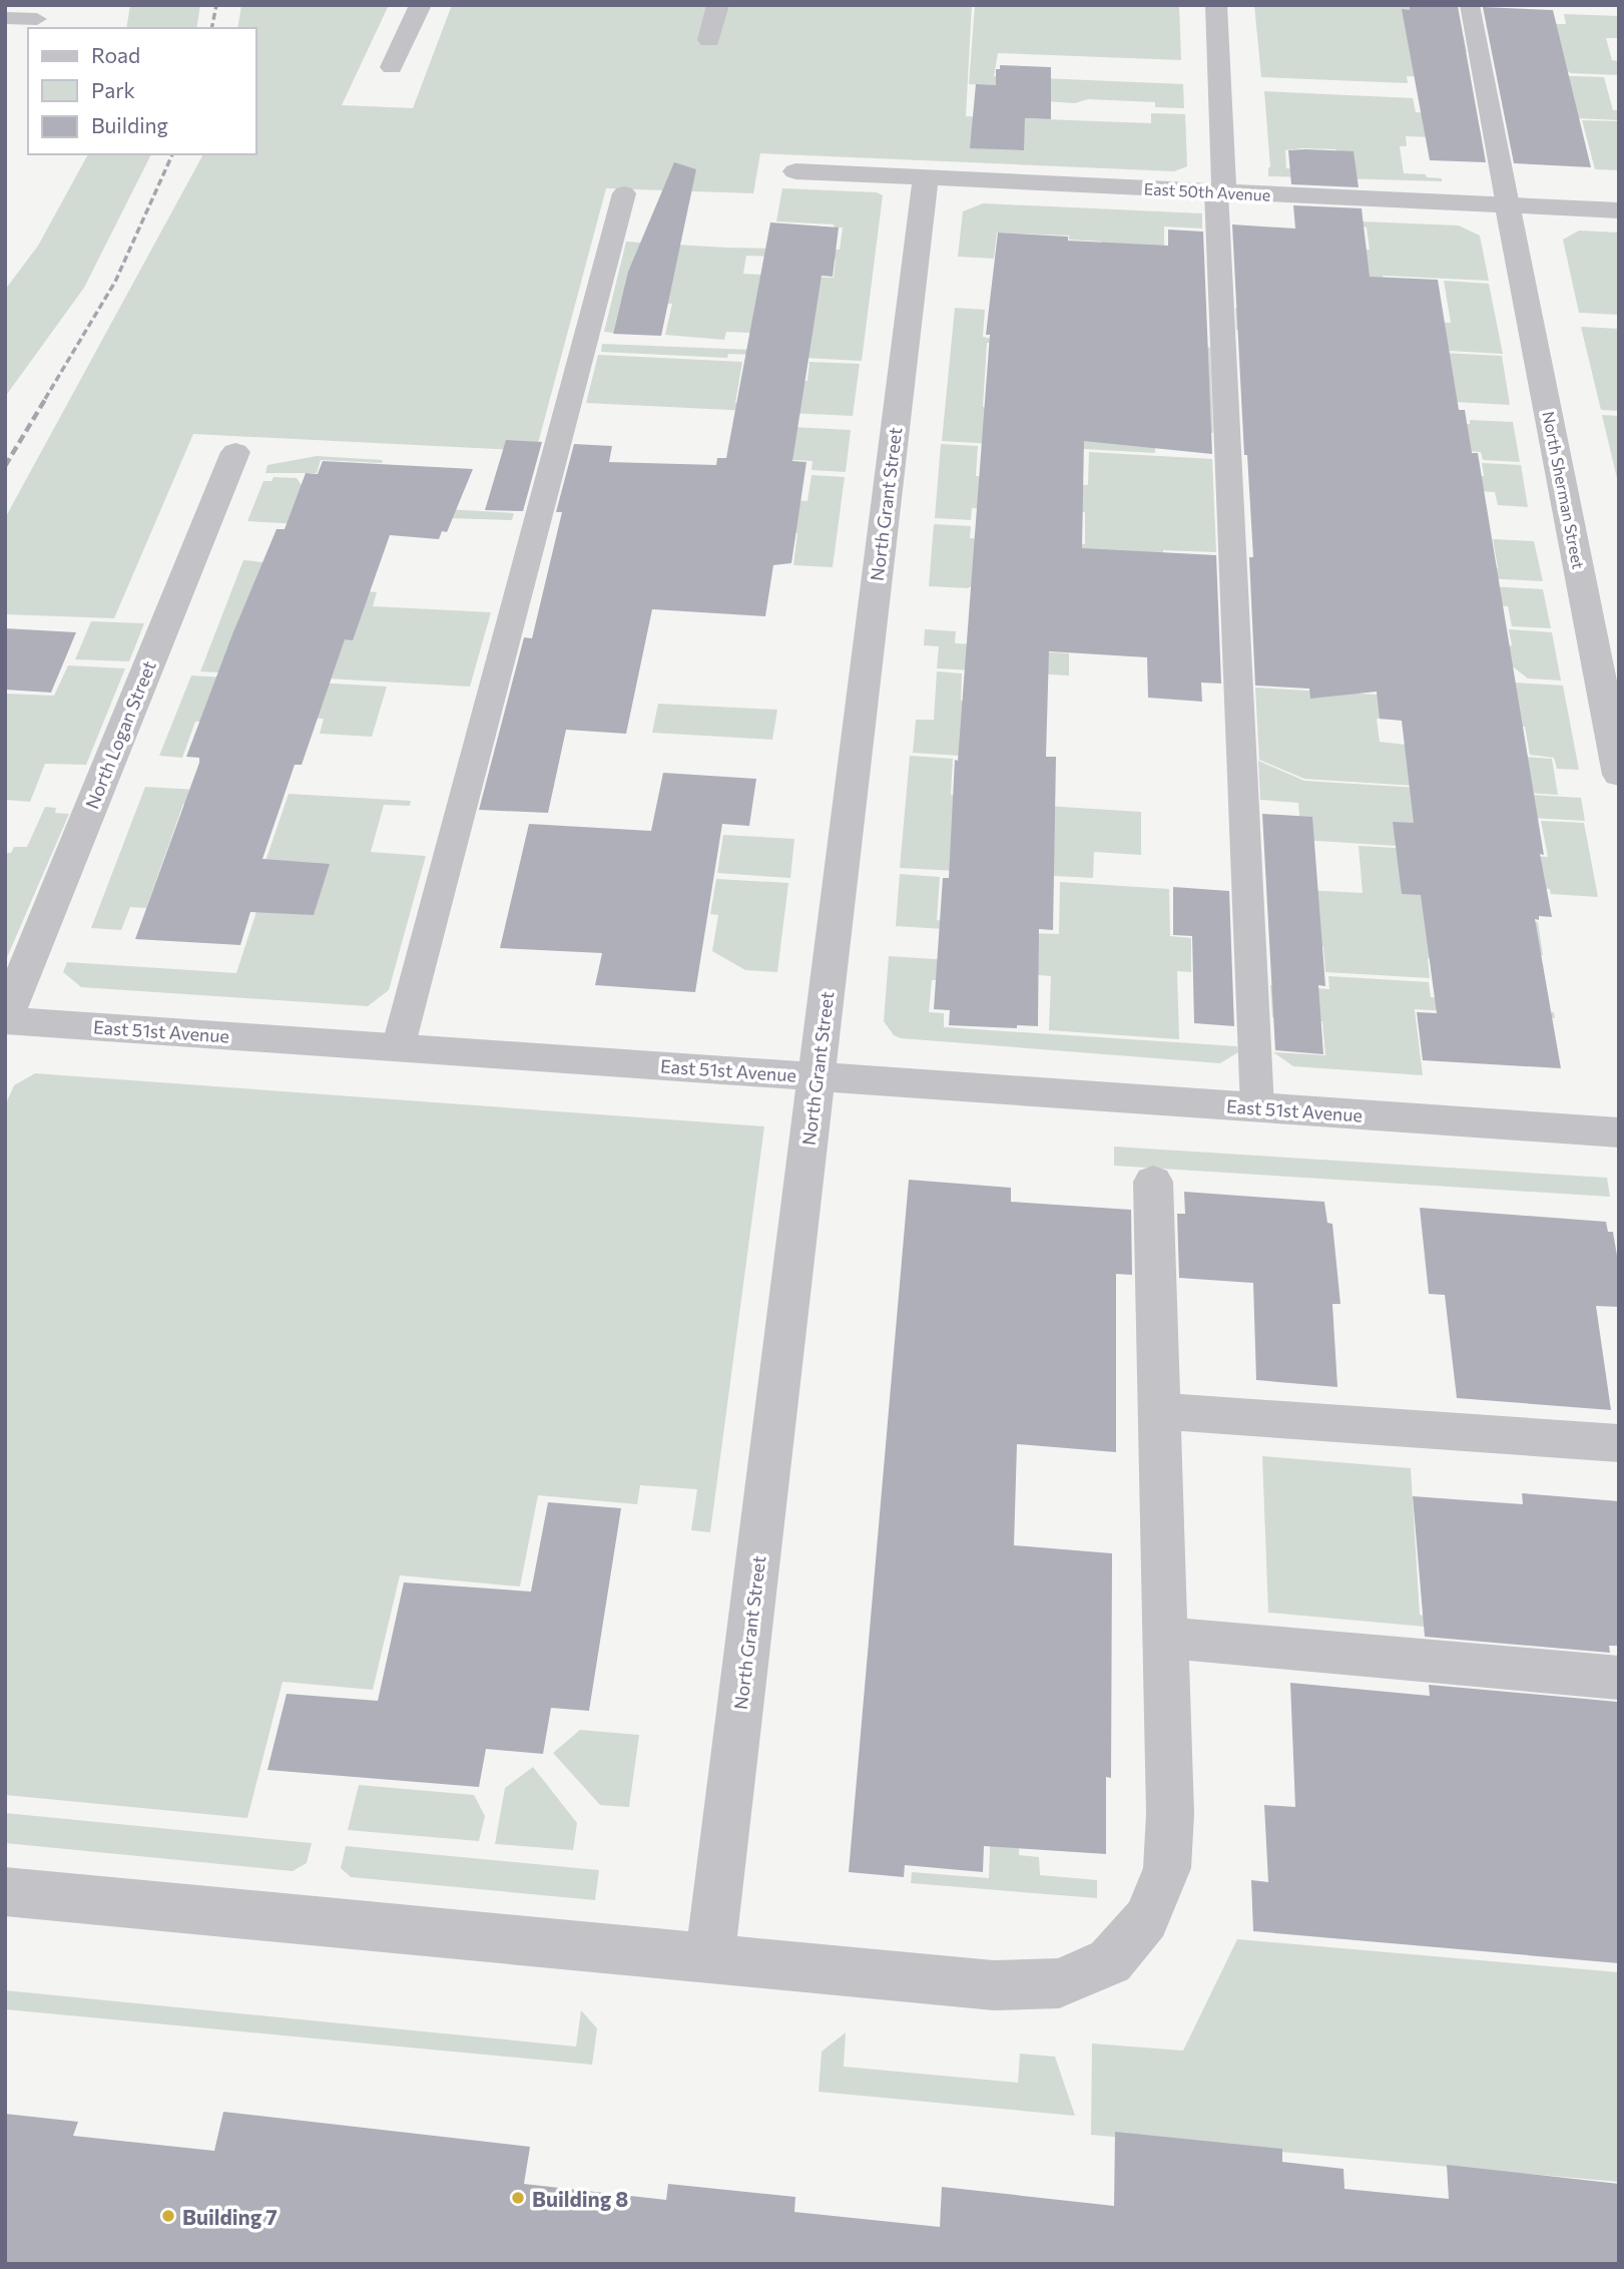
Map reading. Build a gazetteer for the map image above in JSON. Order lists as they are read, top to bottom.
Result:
{
  "streets": {
    "street": [
      "East 50th Avenue",
      "North Sherman Street",
      "North Grant Street",
      "North Logan Street",
      "East 51st Avenue"
    ]
  },
  "crossings": [
    ["East 50th Avenue", "North Sherman Street"],
    ["East 50th Avenue", "North Grant Street"],
    ["North Grant Street", "East 51st Avenue"],
    ["North Logan Street", "East 51st Avenue"]
  ],
  "places": ["Building 8", "Building 7"],
  "legend": ["Road", "Park", "Building"]
}
